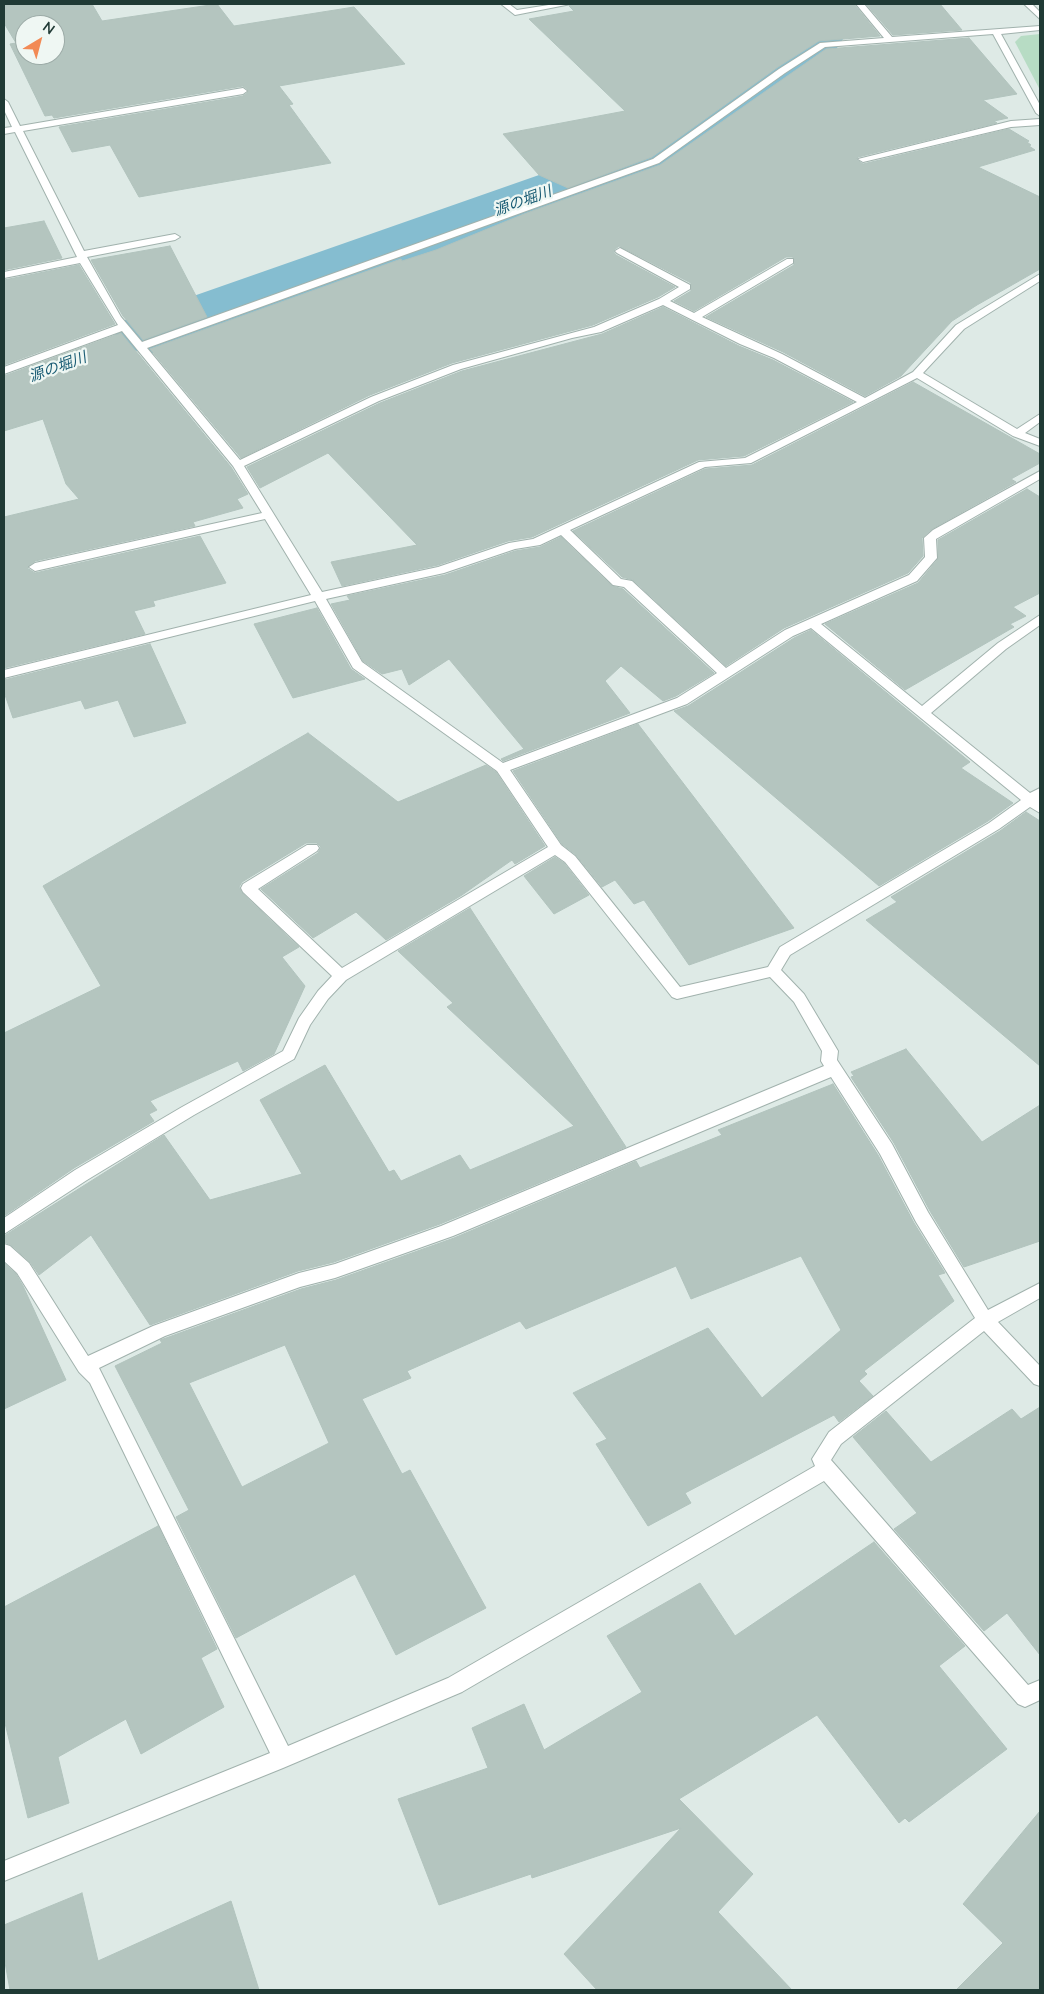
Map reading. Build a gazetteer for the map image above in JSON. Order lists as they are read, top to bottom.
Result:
{
  "water": ["源の堀川"],
  "north": "top right"
}
